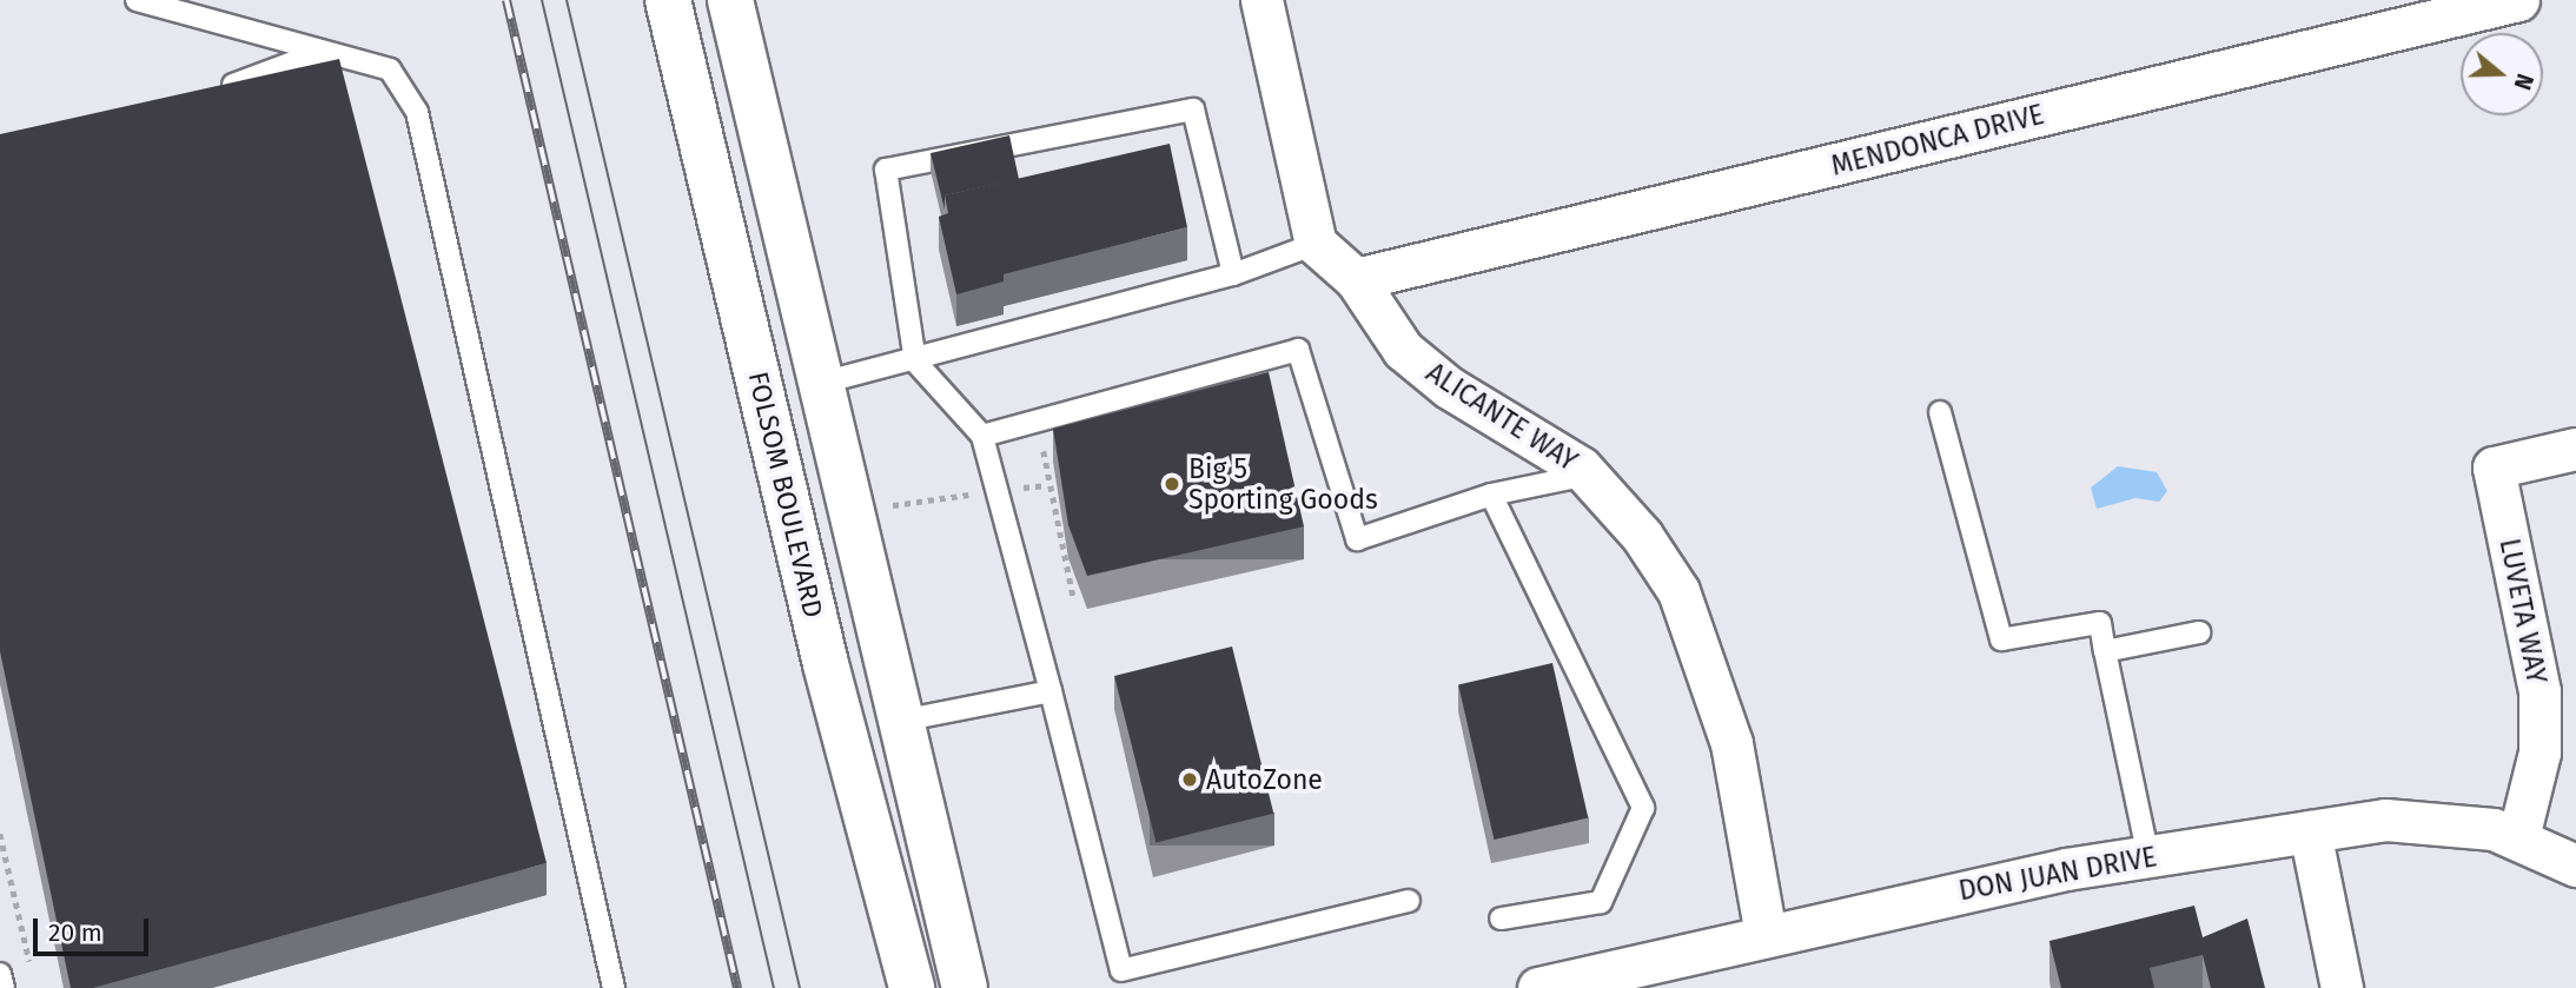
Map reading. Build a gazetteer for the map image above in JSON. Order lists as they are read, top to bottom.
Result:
{
  "streets": {
    "main road": ["FOLSOM BOULEVARD"],
    "street": [
      "MENDONCA DRIVE",
      "ALICANTE WAY",
      "LUVETA WAY",
      "DON JUAN DRIVE"
    ]
  },
  "crossings": [
    ["MENDONCA DRIVE", "ALICANTE WAY"],
    ["ALICANTE WAY", "DON JUAN DRIVE"],
    ["LUVETA WAY", "DON JUAN DRIVE"]
  ],
  "places": ["Big 5 Sporting Goods", "AutoZone"],
  "scale_bar": "20 m",
  "north": "right"
}
